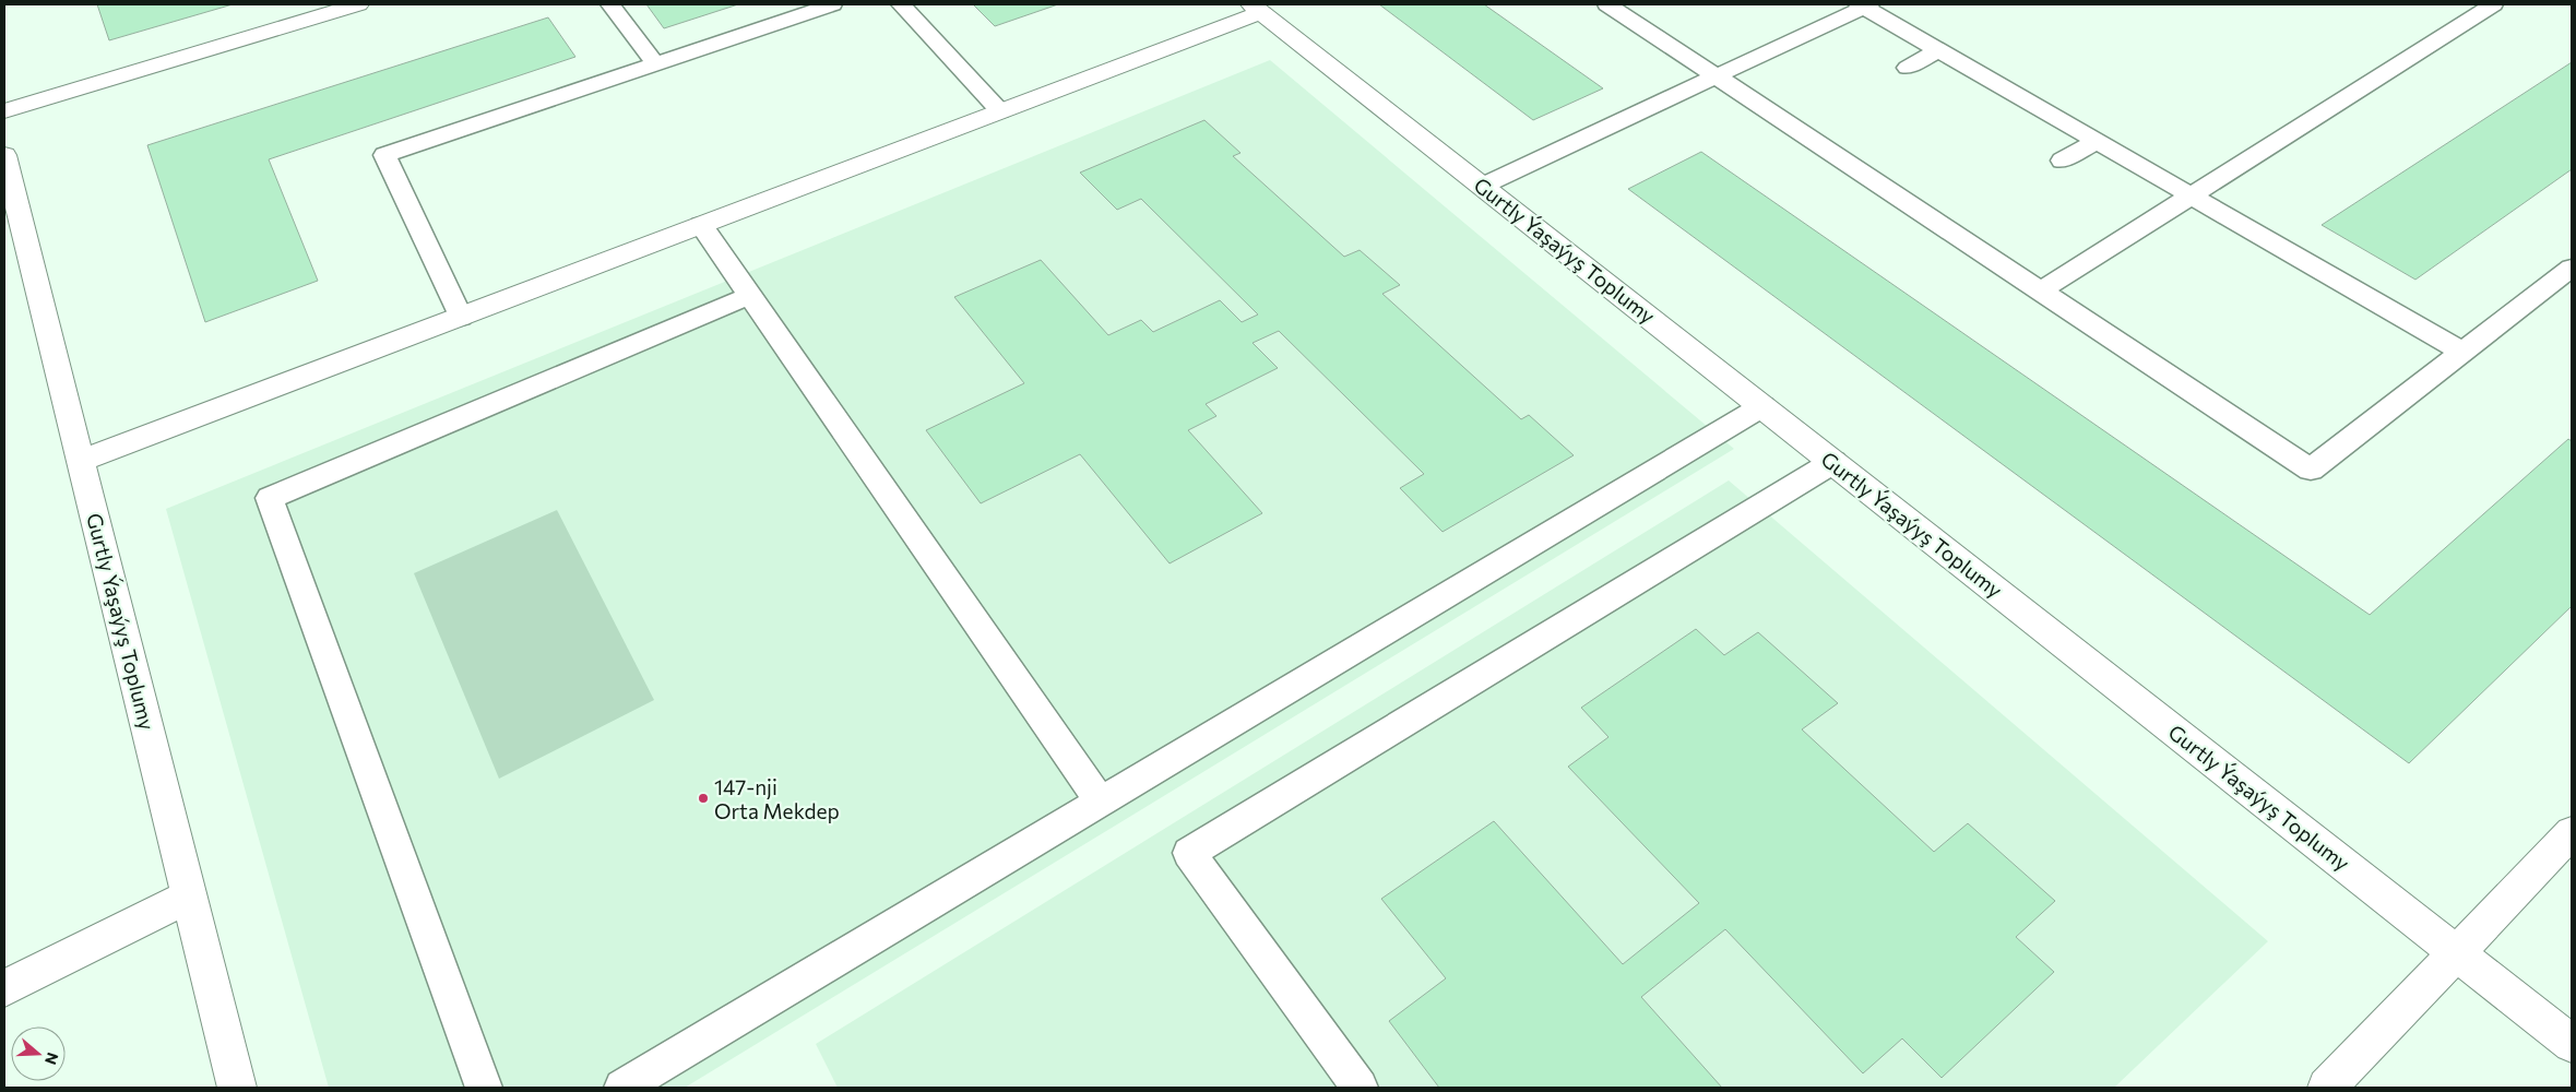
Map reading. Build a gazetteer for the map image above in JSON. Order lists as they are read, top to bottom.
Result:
{
  "streets": {
    "street": ["Gurtly Ýaşaýyş Toplumy"]
  },
  "places": ["147-nji Orta Mekdep"],
  "north": "right"
}
